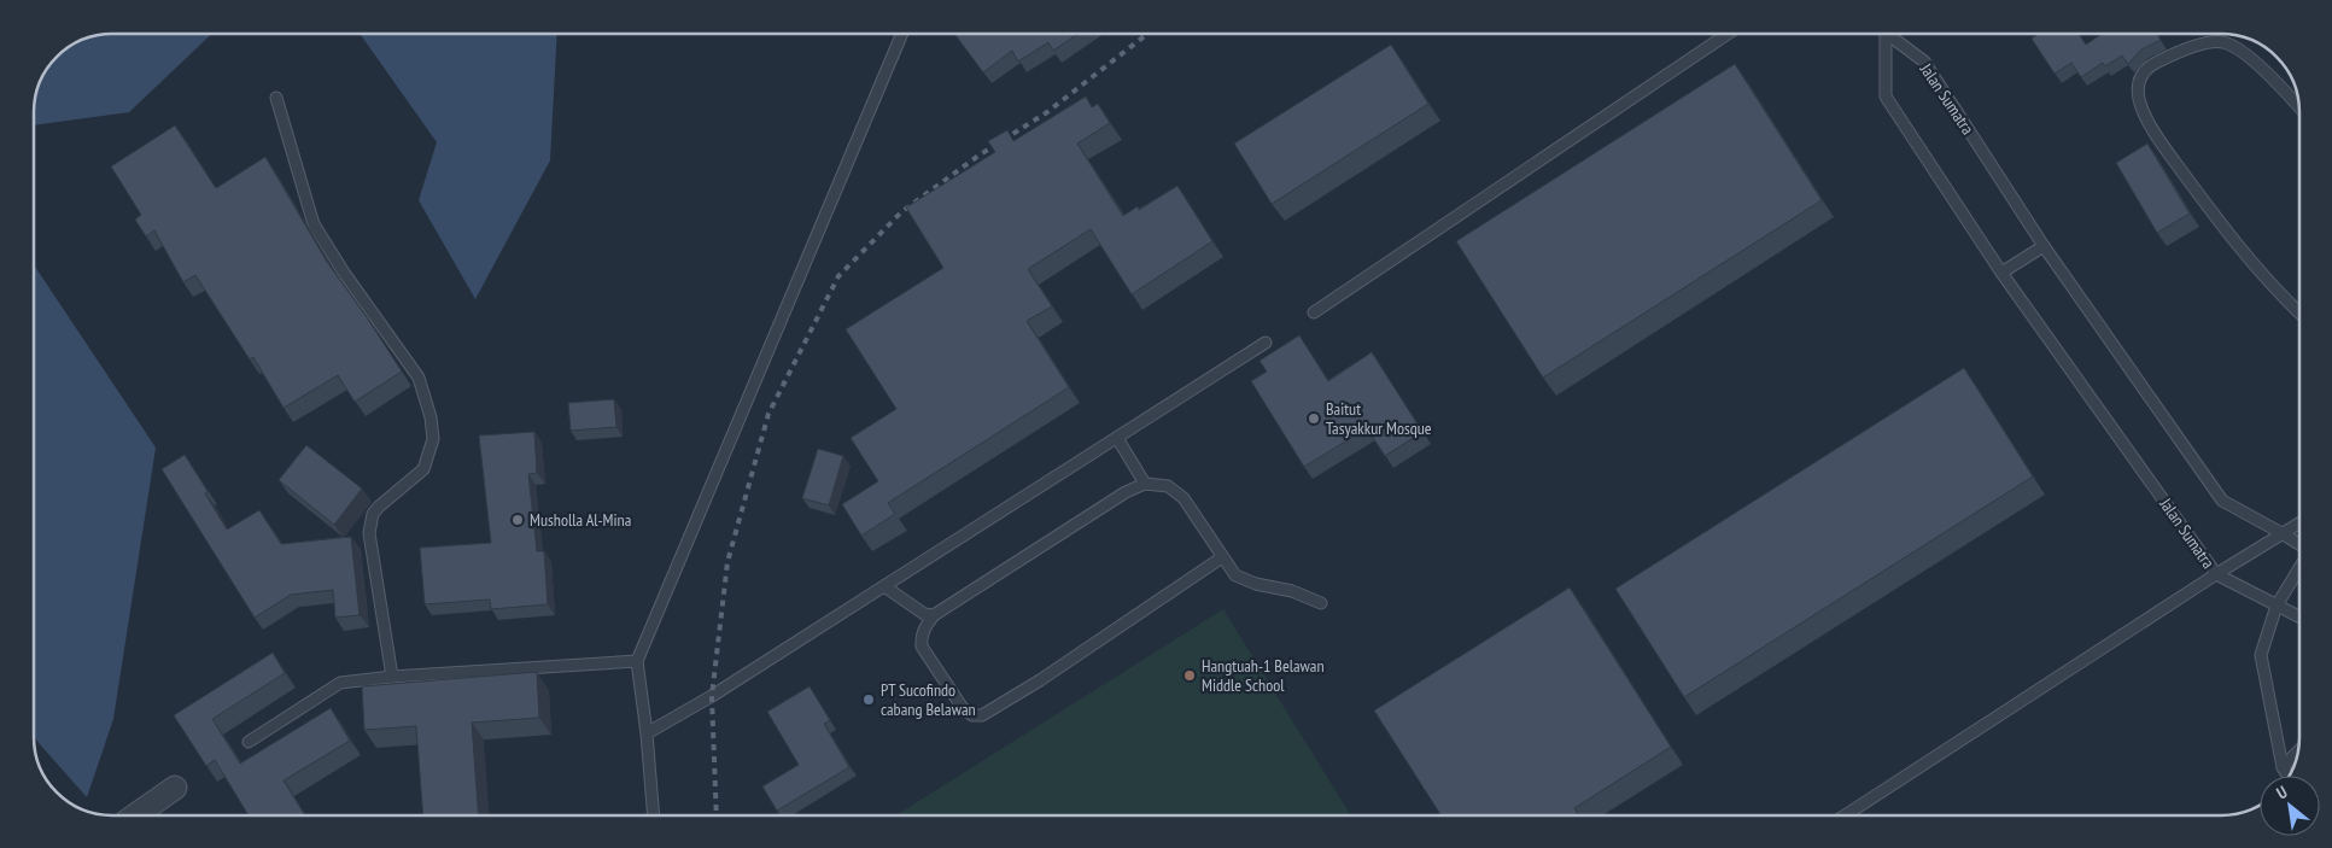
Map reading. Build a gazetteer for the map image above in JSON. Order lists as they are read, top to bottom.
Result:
{
  "streets": {
    "lane": ["Jalan Sumatra"]
  },
  "places": [
    "Baitut Tasyakkur Mosque",
    "Musholla Al-Mina",
    "Hangtuah-1 Belawan Middle School",
    "PT Sucofindo cabang Belawan"
  ],
  "north": "top left"
}
